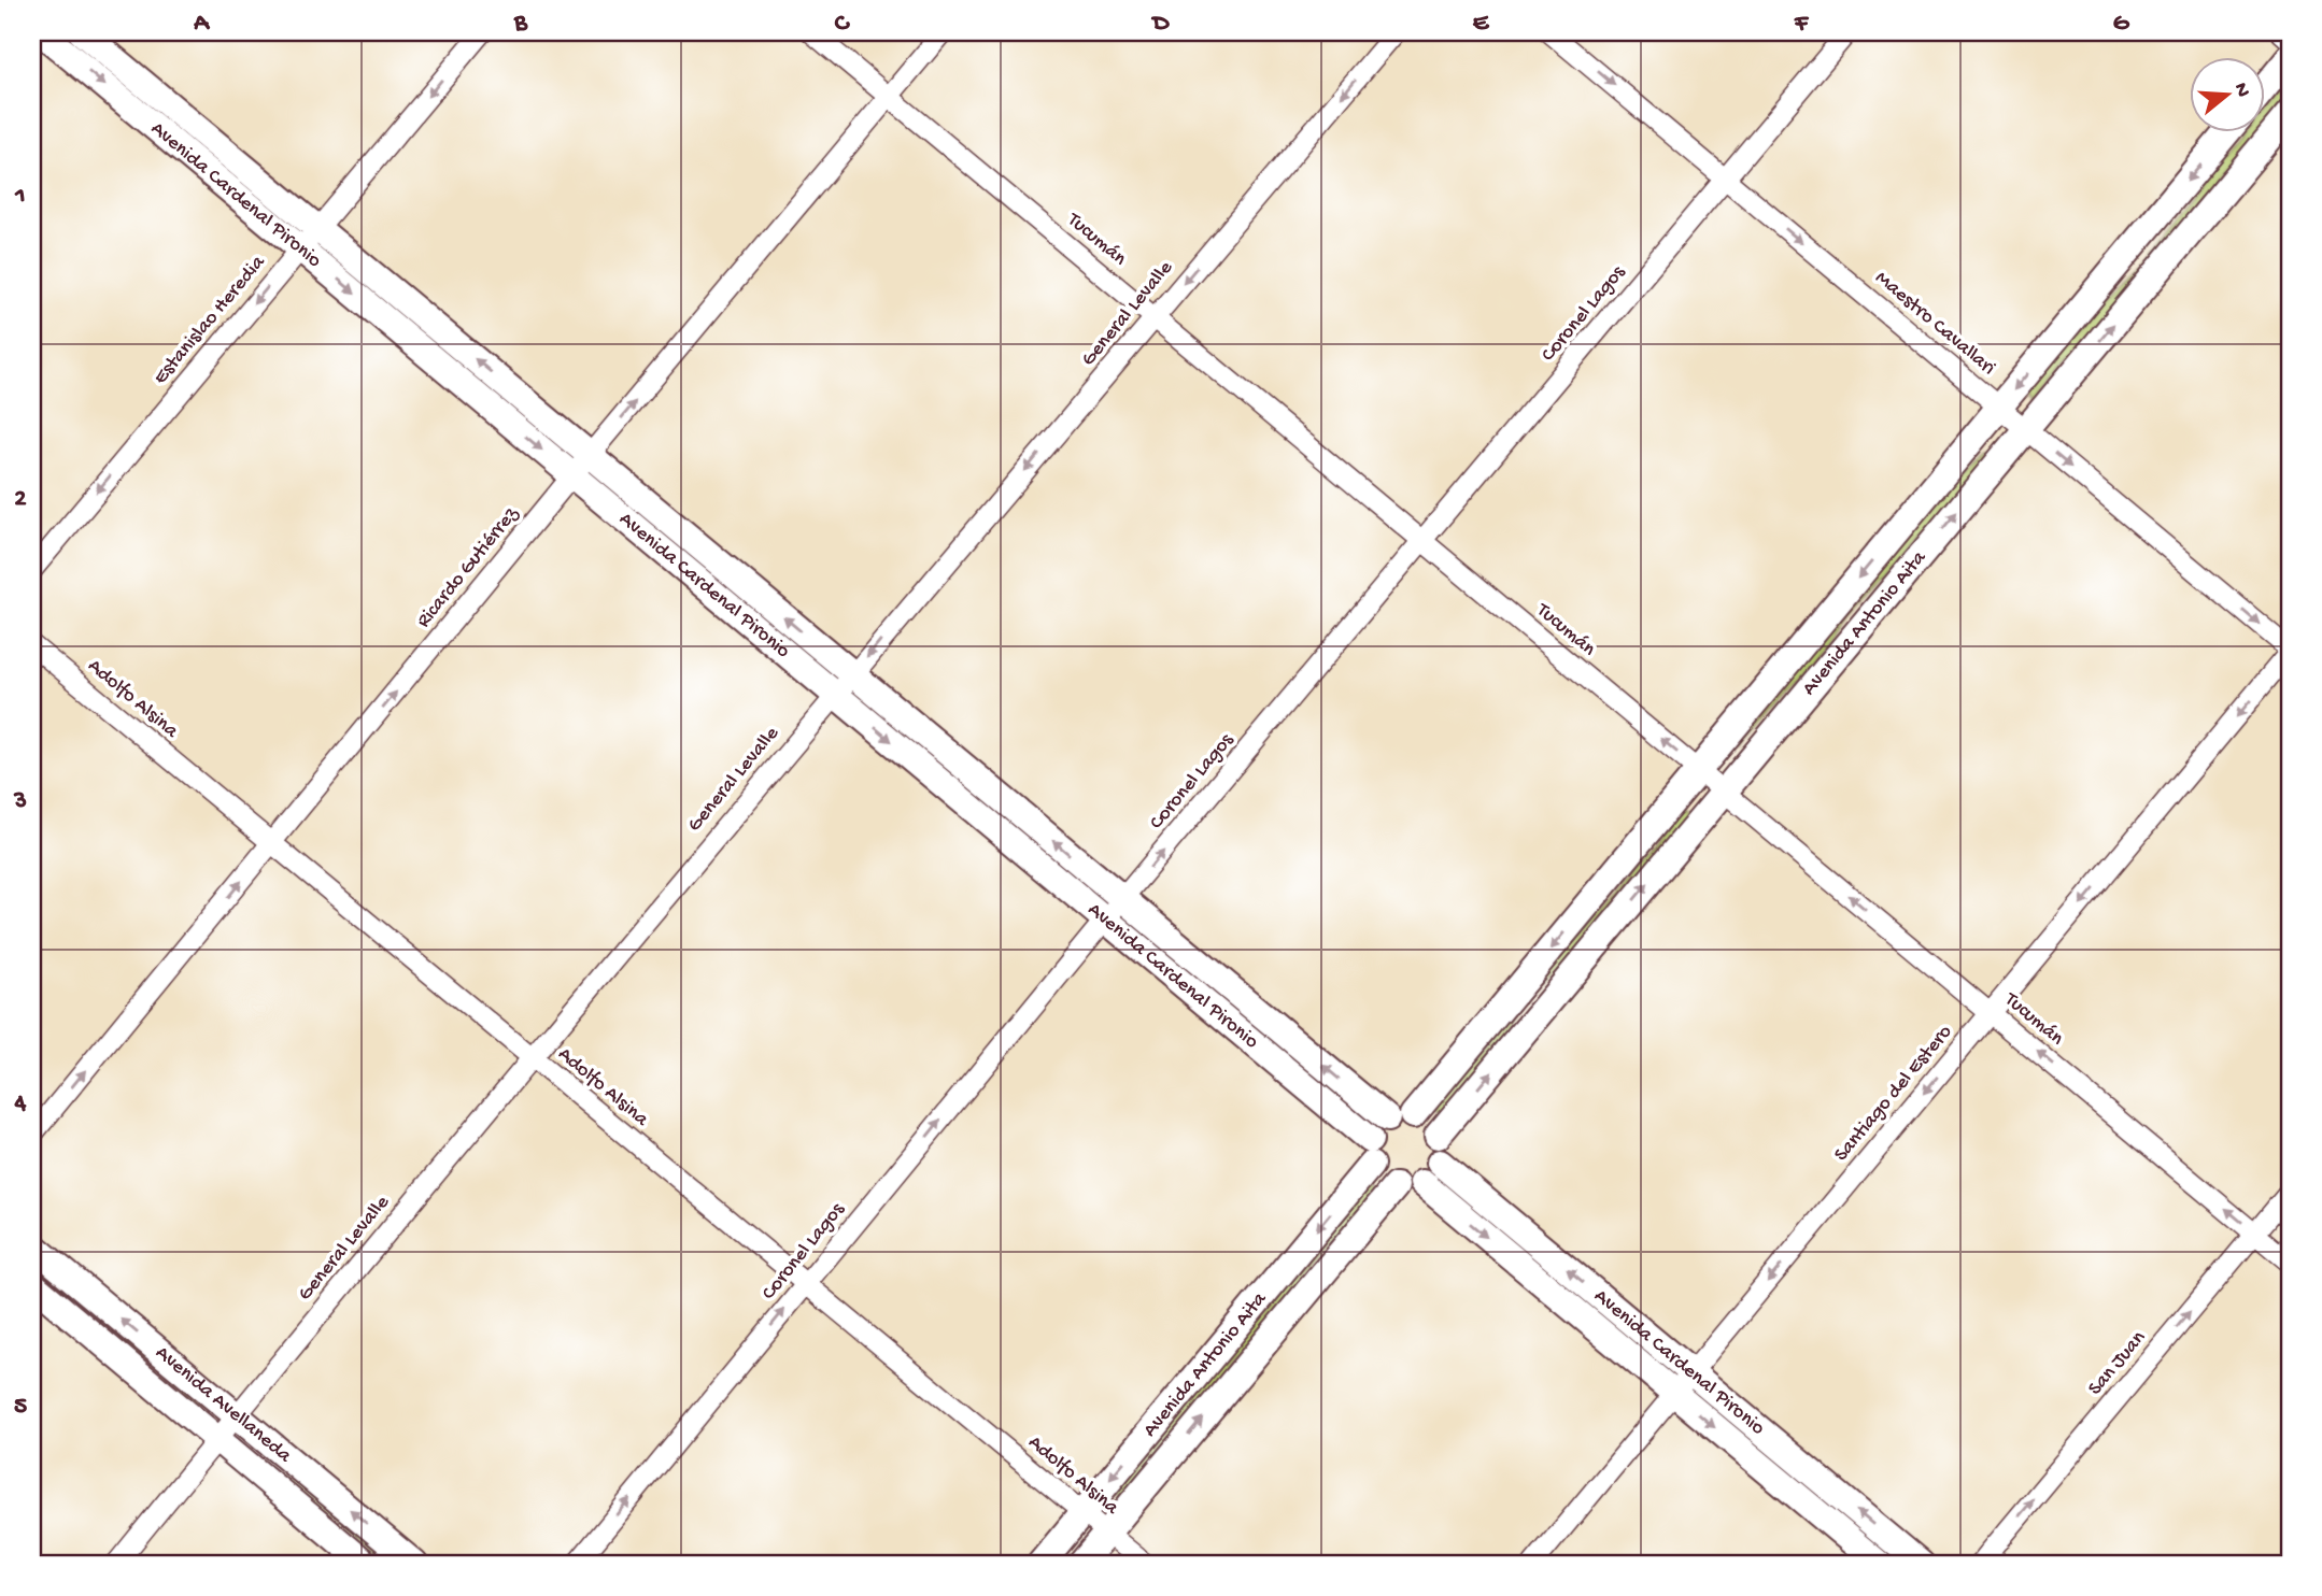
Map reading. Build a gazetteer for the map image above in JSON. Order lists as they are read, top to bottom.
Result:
{
  "streets": {
    "main road": ["Avenida Cardenal Pironio", "Avenida Antonio Aita", "Avenida Avellaneda"],
    "street": [
      "Tucumán",
      "General Levalle",
      "Coronel Lagos",
      "Estanislao Heredia",
      "Maestro Cavallari",
      "Ricardo Gutiérrez",
      "Adolfo Alsina",
      "Santiago del Estero",
      "San Juan"
    ]
  },
  "crossings": [
    ["Avenida Cardenal Pironio", "General Levalle"],
    ["Avenida Cardenal Pironio", "Coronel Lagos"],
    ["Avenida Cardenal Pironio", "Estanislao Heredia"],
    ["Avenida Cardenal Pironio", "Ricardo Gutiérrez"],
    ["Avenida Cardenal Pironio", "Avenida Antonio Aita"],
    ["Avenida Cardenal Pironio", "Santiago del Estero"],
    ["Tucumán", "General Levalle"],
    ["Tucumán", "Coronel Lagos"],
    ["Tucumán", "Ricardo Gutiérrez"],
    ["Tucumán", "Avenida Antonio Aita"],
    ["Tucumán", "Santiago del Estero"],
    ["Tucumán", "San Juan"],
    ["General Levalle", "Adolfo Alsina"],
    ["General Levalle", "Avenida Avellaneda"],
    ["Coronel Lagos", "Maestro Cavallari"],
    ["Coronel Lagos", "Adolfo Alsina"],
    ["Maestro Cavallari", "Avenida Antonio Aita"],
    ["Maestro Cavallari", "Santiago del Estero"],
    ["Ricardo Gutiérrez", "Adolfo Alsina"],
    ["Avenida Antonio Aita", "Adolfo Alsina"]
  ],
  "one_way": [
    "Tucumán",
    "General Levalle",
    "Coronel Lagos",
    "Estanislao Heredia",
    "Maestro Cavallari",
    "Ricardo Gutiérrez",
    "Santiago del Estero",
    "San Juan"
  ],
  "north": "right",
  "grid": {
    "columns": [
      "A",
      "B",
      "C",
      "D",
      "E",
      "F",
      "G"
    ],
    "rows": [
      "1",
      "2",
      "3",
      "4",
      "5"
    ]
  }
}
